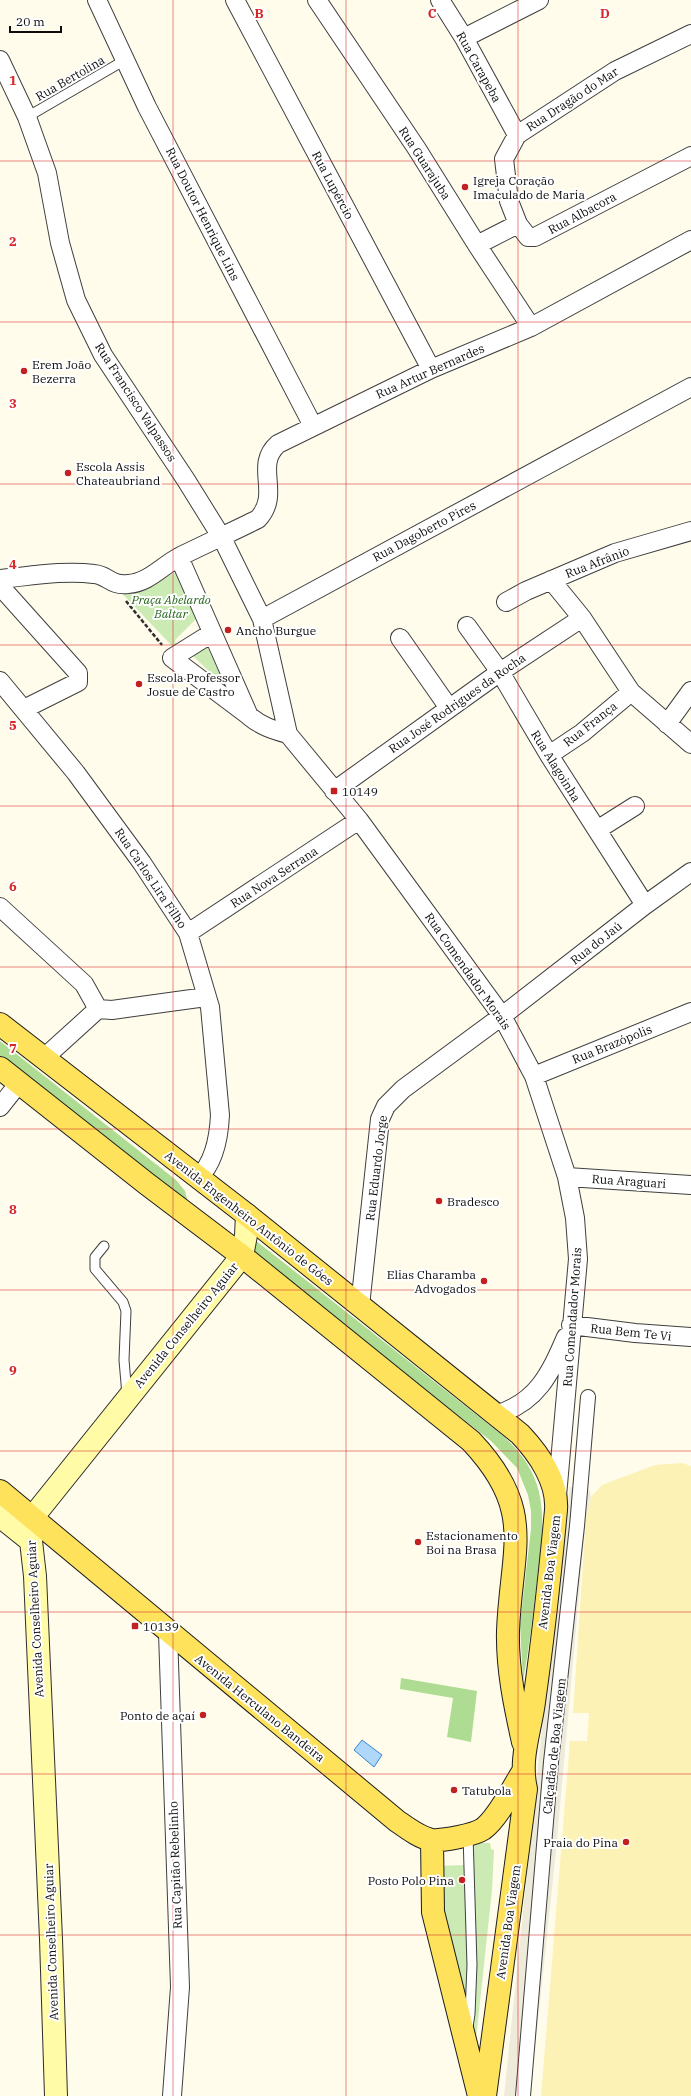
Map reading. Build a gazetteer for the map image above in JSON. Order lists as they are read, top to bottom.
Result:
{
  "streets": {
    "main road": [
      "Avenida Engenheiro Antônio de Góes",
      "Avenida Conselheiro Aguiar",
      "Avenida Boa Viagem",
      "Avenida Herculano Bandeira"
    ],
    "street": [
      "Rua Carapeba",
      "Rua Dragão do Mar",
      "Rua Guarajuba",
      "Rua Lupércio",
      "Rua Albacora",
      "Rua Doutor Henrique Lins",
      "Rua Artur Bernardes",
      "Rua Francisco Valpassos",
      "Rua Dagoberto Pires",
      "Rua Afrânio",
      "Rua José Rodrigues da Rocha",
      "Rua França",
      "Rua Alagoinha",
      "Rua Nova Serrana",
      "Rua Carlos Lira Filho",
      "Rua do Jaú",
      "Rua Comendador Morais",
      "Rua Brazópolis",
      "Rua Eduardo Jorge",
      "Rua Araguari",
      "Rua Bem Te Vi",
      "Calçadão de Boa Viagem",
      "Rua Capitão Rebelinho"
    ],
    "lane": ["Rua Bertolina"]
  },
  "crossings": [
    ["Rua Carapeba", "Rua Dragão do Mar"],
    ["Rua Bertolina", "Rua Doutor Henrique Lins"],
    ["Rua Bertolina", "Rua Francisco Valpassos"],
    ["Rua Dragão do Mar", "Rua Albacora"],
    ["Rua Guarajuba", "Rua Artur Bernardes"],
    ["Rua Lupércio", "Rua Artur Bernardes"],
    ["Rua Doutor Henrique Lins", "Rua Artur Bernardes"],
    ["Rua Artur Bernardes", "Rua Francisco Valpassos"],
    ["Rua Francisco Valpassos", "Rua Dagoberto Pires"],
    ["Rua José Rodrigues da Rocha", "Rua Alagoinha"],
    ["Rua José Rodrigues da Rocha", "Rua Comendador Morais"],
    ["Rua França", "Rua Alagoinha"],
    ["Rua Alagoinha", "Rua do Jaú"],
    ["Rua Nova Serrana", "Rua Carlos Lira Filho"],
    ["Rua Nova Serrana", "Rua Comendador Morais"],
    ["Rua Carlos Lira Filho", "Avenida Engenheiro Antônio de Góes"],
    ["Rua do Jaú", "Rua Comendador Morais"],
    ["Rua do Jaú", "Rua Eduardo Jorge"],
    ["Rua Comendador Morais", "Rua Brazópolis"],
    ["Rua Comendador Morais", "Rua Eduardo Jorge"],
    ["Rua Comendador Morais", "Rua Araguari"],
    ["Rua Comendador Morais", "Rua Bem Te Vi"],
    ["Rua Comendador Morais", "Avenida Boa Viagem"],
    ["Rua Eduardo Jorge", "Avenida Engenheiro Antônio de Góes"],
    ["Avenida Engenheiro Antônio de Góes", "Avenida Conselheiro Aguiar"],
    ["Avenida Engenheiro Antônio de Góes", "Avenida Boa Viagem"],
    ["Avenida Conselheiro Aguiar", "Avenida Boa Viagem"],
    ["Avenida Conselheiro Aguiar", "Avenida Herculano Bandeira"],
    ["Avenida Herculano Bandeira", "Rua Capitão Rebelinho"]
  ],
  "parks": ["Praça Abelardo Baltar"],
  "places": {
    "other": [
      "Igreja Coração Imaculado de Maria",
      "Erem João Bezerra",
      "Escola Assis Chateaubriand",
      "Ancho Burgue",
      "Escola Professor Josue de Castro",
      "Bradesco",
      "Elias Charamba Advogados",
      "Estacionamento Boi na Brasa",
      "Ponto de açaí",
      "Tatubola",
      "Praia do Pina",
      "Posto Polo Pina"
    ],
    "transit": ["10149", "10139"]
  },
  "scale_bar": "20 m",
  "grid": {
    "columns": ["B", "C", "D"],
    "rows": [
      "1",
      "2",
      "3",
      "4",
      "5",
      "6",
      "7",
      "8",
      "9"
    ]
  }
}
